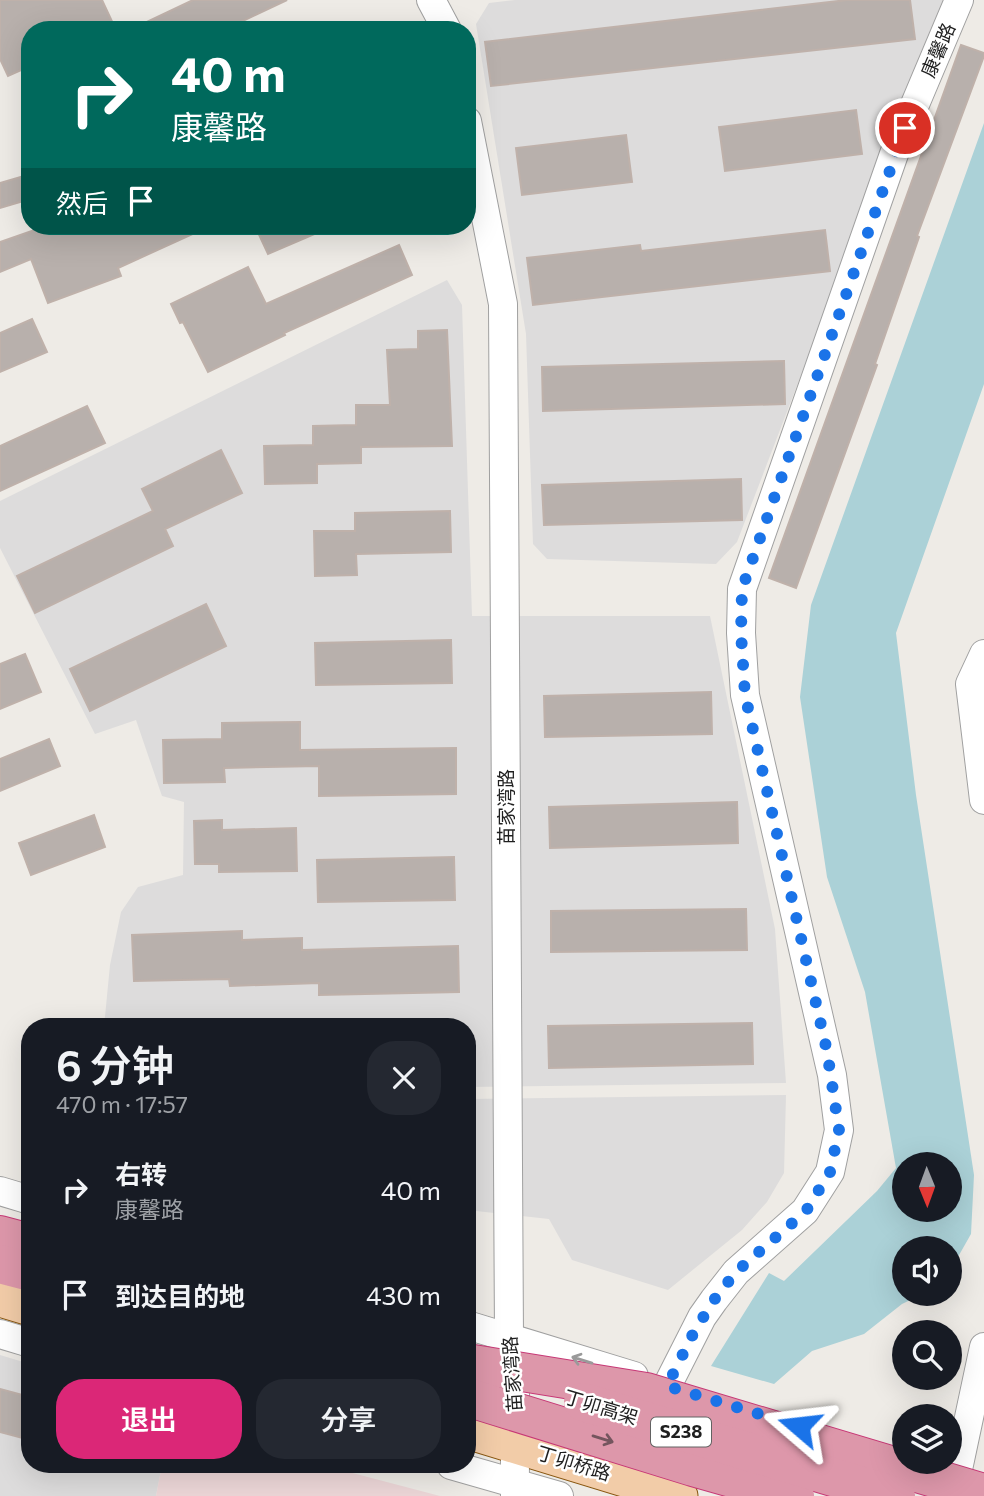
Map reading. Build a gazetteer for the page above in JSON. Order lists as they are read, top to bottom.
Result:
{
  "streets": {
    "highway": ["丁卯高架", "S238"],
    "main road": ["丁卯桥路"],
    "street": ["康馨路", "苗家湾路"]
  },
  "crossings": [
    ["苗家湾路", "S238"],
    ["苗家湾路", "丁卯桥路"],
    ["丁卯高架", "丁卯桥路"]
  ],
  "north": "bottom",
  "page": {
    "turn": ["40 m", "康馨路"],
    "then": "然后",
    "heading": ["6 分钟", "470 m · 17:57"],
    "list": [
      {
        "name": "右转",
        "note": "康馨路",
        "value": "40 m"
      },
      {
        "name": "到达目的地",
        "value": "430 m"
      }
    ],
    "buttons": ["退出", "分享"]
  }
}
